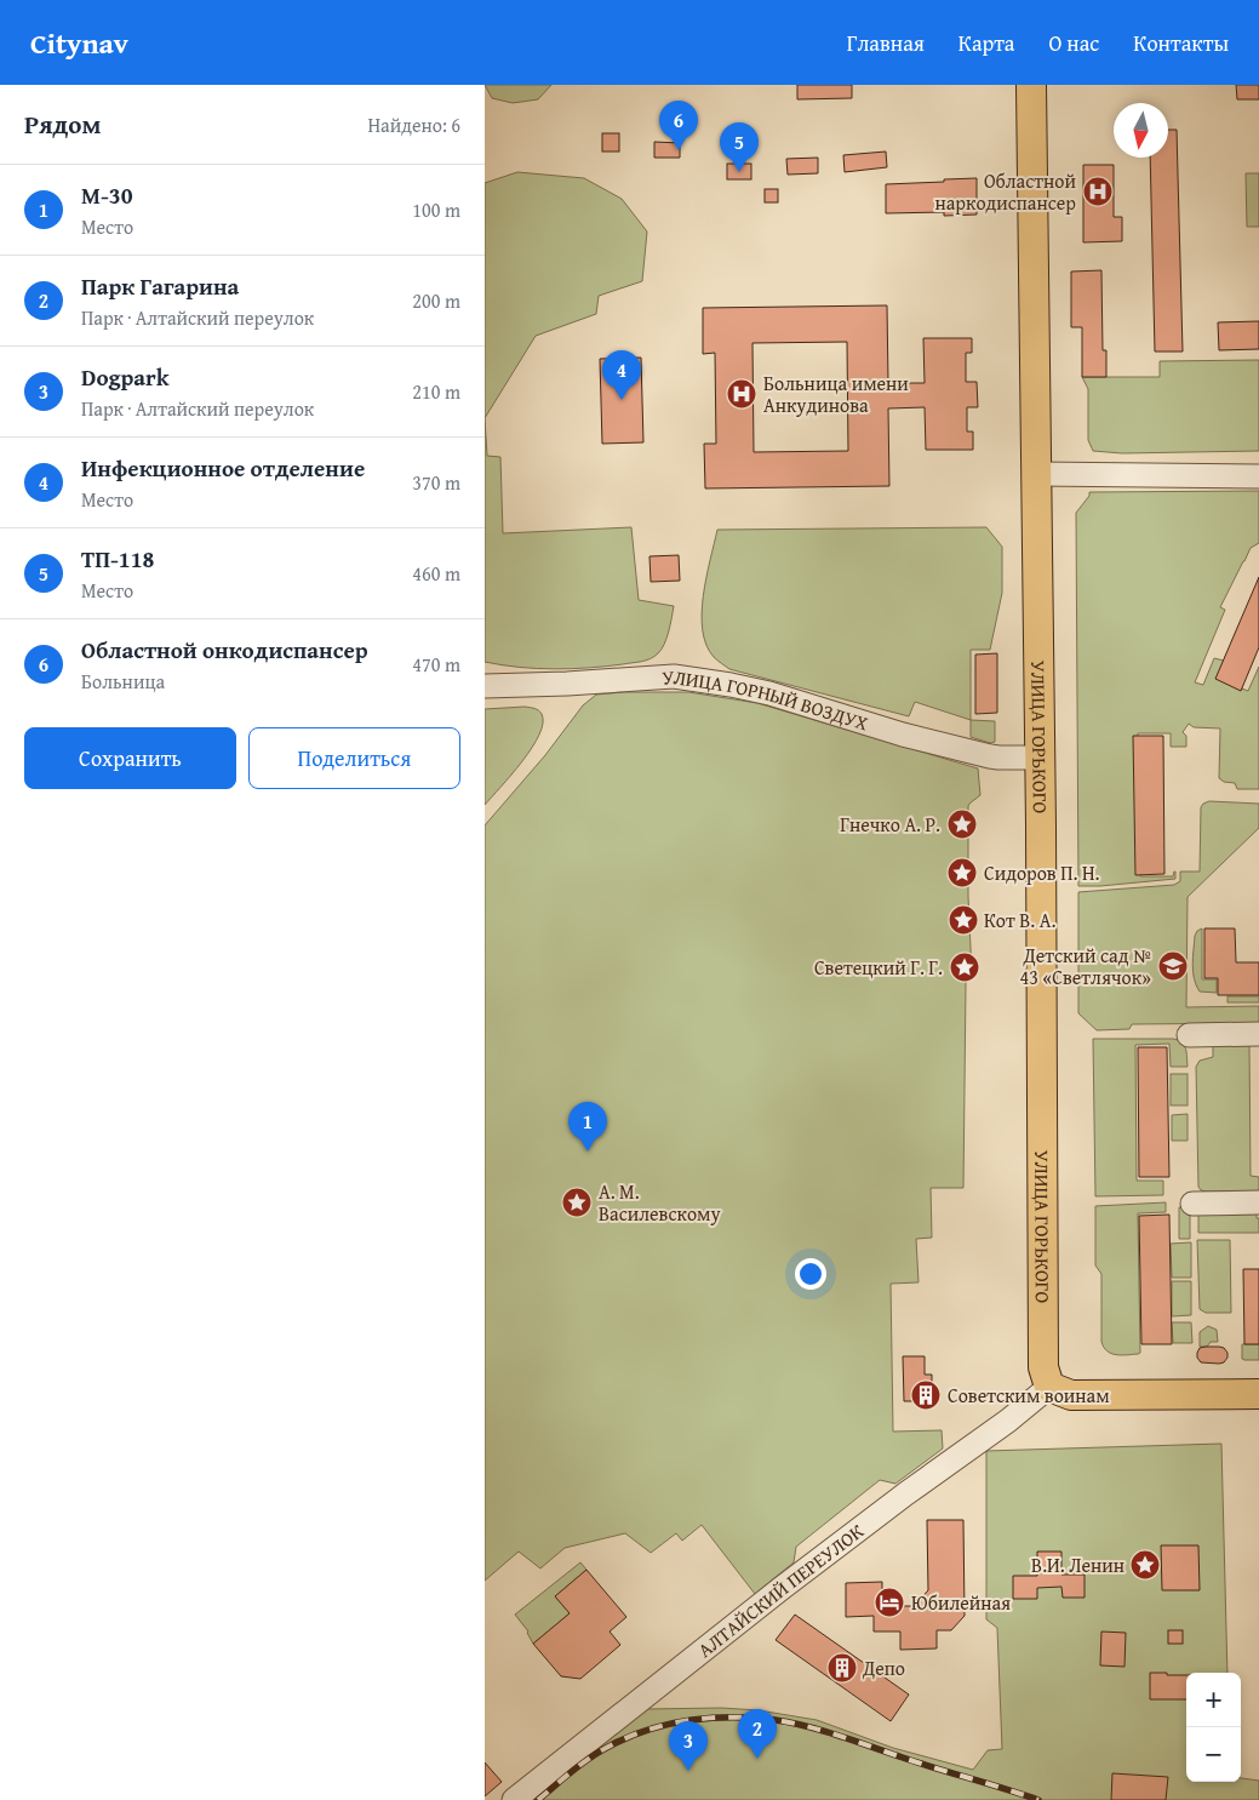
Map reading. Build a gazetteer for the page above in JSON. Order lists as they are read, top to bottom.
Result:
{
  "streets": {
    "main road": ["УЛИЦА ГОРЬКОГО"],
    "street": ["УЛИЦА ГОРНЫЙ ВОЗДУХ", "АЛТАЙСКИЙ ПЕРЕУЛОК"]
  },
  "crossings": [
    ["УЛИЦА ГОРНЫЙ ВОЗДУХ", "УЛИЦА ГОРЬКОГО"],
    ["УЛИЦА ГОРЬКОГО", "АЛТАЙСКИЙ ПЕРЕУЛОК"]
  ],
  "places": {
    "hospital": ["Областной наркодиспансер", "Больница имени Анкудинова"],
    "place": [
      "Гнечко А. Р.",
      "Сидоров П. Н.",
      "Кот В. А.",
      "Светецкий Г. Г.",
      "А. М. Василевскому",
      "В.И. Ленин"
    ],
    "school or university": ["Детский сад № 43 «Светлячок»"],
    "building": ["Советским воинам", "Депо"],
    "hotel": ["Юбилейная"]
  },
  "north": "bottom",
  "page": {
    "header": "Citynav",
    "nav": [
      "Главная",
      "Карта",
      "О нас",
      "Контакты"
    ],
    "heading": ["Рядом", "Найдено: 6"],
    "pins": [
      "6",
      "5",
      "4",
      "1",
      "2",
      "3"
    ],
    "list": [
      {
        "mark": "1",
        "name": "М-30",
        "note": "Место",
        "value": "100 m"
      },
      {
        "mark": "2",
        "name": "Парк Гагарина",
        "note": "Парк · Алтайский переулок",
        "value": "200 m"
      },
      {
        "mark": "3",
        "name": "Dogpark",
        "note": "Парк · Алтайский переулок",
        "value": "210 m"
      },
      {
        "mark": "4",
        "name": "Инфекционное отделение",
        "note": "Место",
        "value": "370 m"
      },
      {
        "mark": "5",
        "name": "ТП-118",
        "note": "Место",
        "value": "460 m"
      },
      {
        "mark": "6",
        "name": "Областной онкодиспансер",
        "note": "Больница",
        "value": "470 m"
      }
    ],
    "buttons": ["Сохранить", "Поделиться"],
    "map_buttons": ["+", "−"]
  }
}
